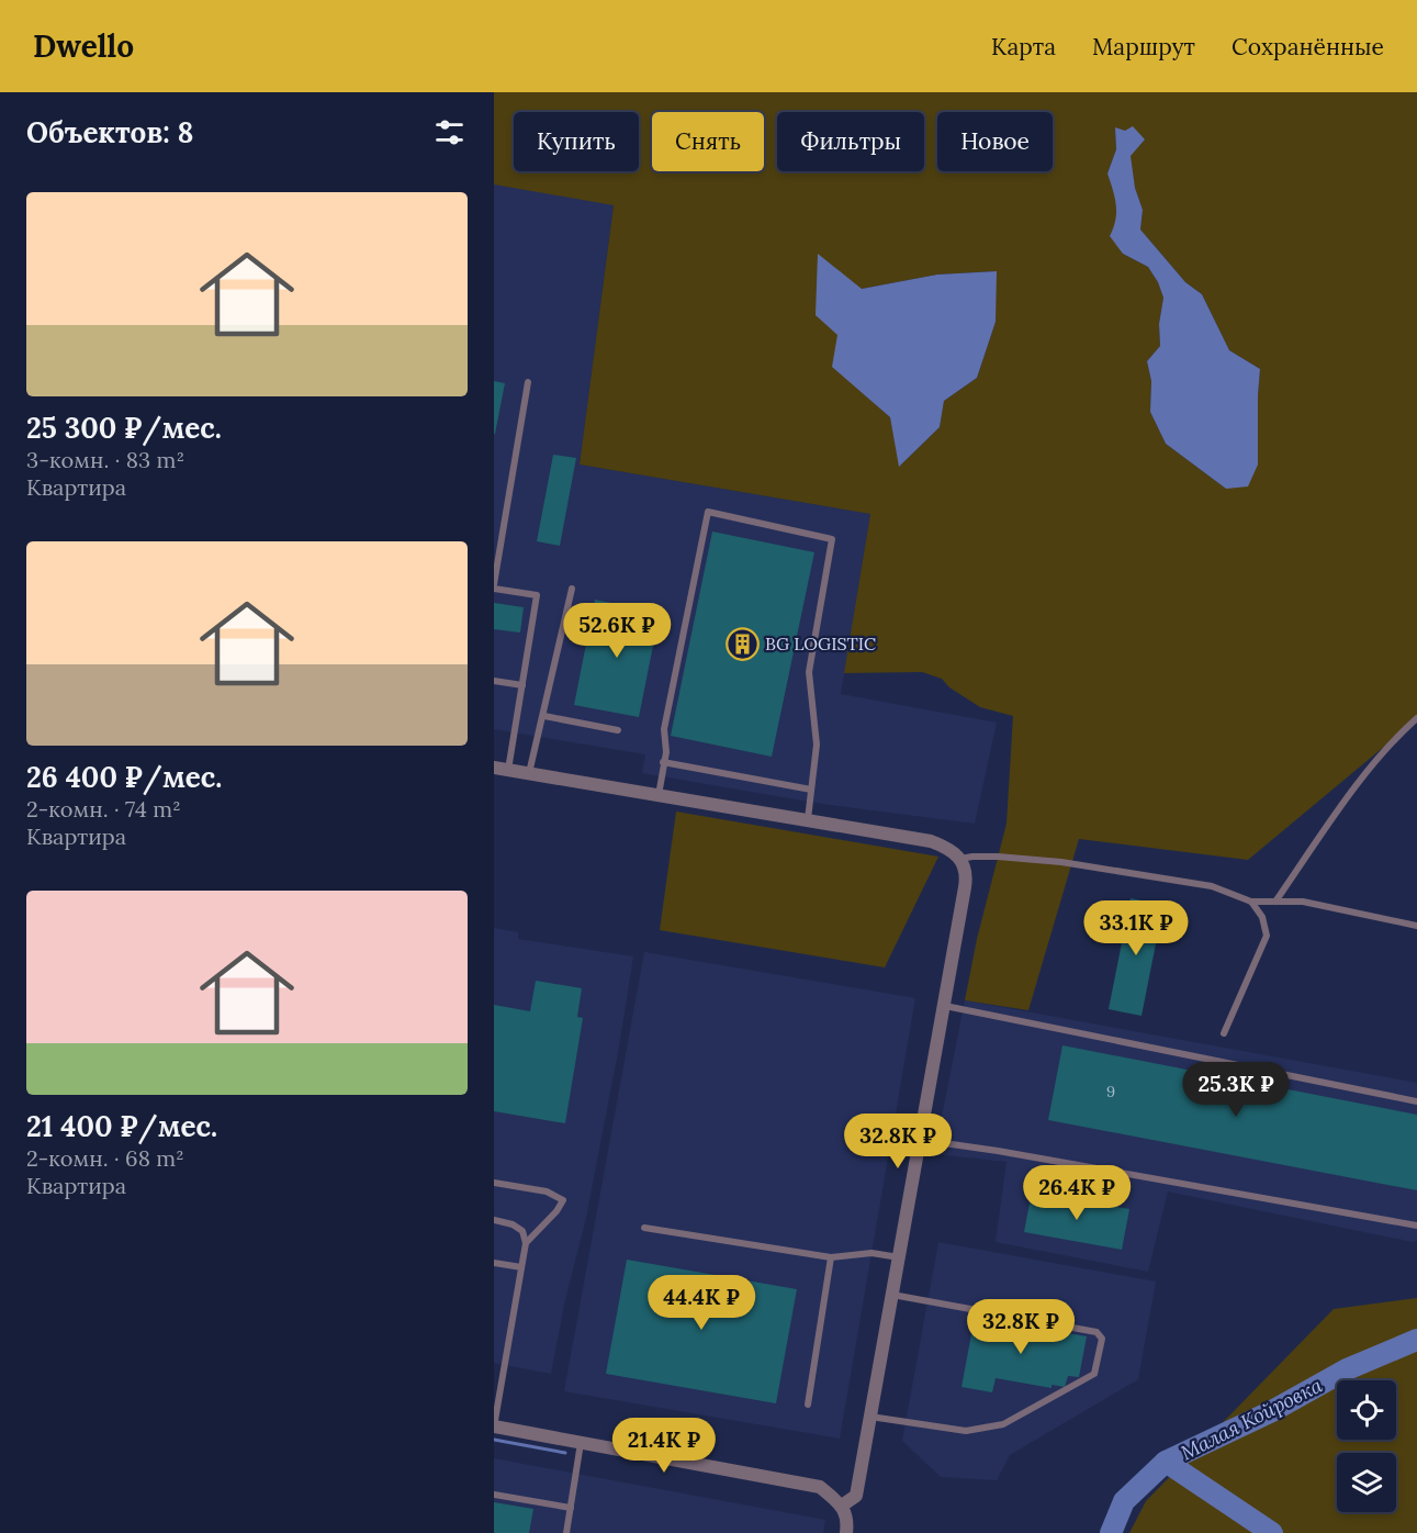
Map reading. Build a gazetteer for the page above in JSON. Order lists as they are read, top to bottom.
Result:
{
  "water": ["Малая Койровка"],
  "places": {
    "building": ["BG LOGISTIC"]
  },
  "house_numbers": ["9"],
  "page": {
    "header": "Dwello",
    "nav": ["Карта", "Маршрут", "Сохранённые"],
    "heading": "Объектов: 8",
    "chip": [
      "Купить",
      "Снять",
      "Фильтры",
      "Новое"
    ],
    "list": [
      {
        "name": "25 300 ₽/мес.",
        "note": "3-комн. · 83 m² · Квартира"
      },
      {
        "name": "26 400 ₽/мес.",
        "note": "2-комн. · 74 m² · Квартира"
      },
      {
        "name": "21 400 ₽/мес.",
        "note": "2-комн. · 68 m² · Квартира"
      }
    ],
    "price": [
      "52.6K ₽",
      "33.1K ₽",
      "25.3K ₽",
      "32.8K ₽",
      "26.4K ₽",
      "44.4K ₽",
      "32.8K ₽",
      "21.4K ₽"
    ]
  }
}
